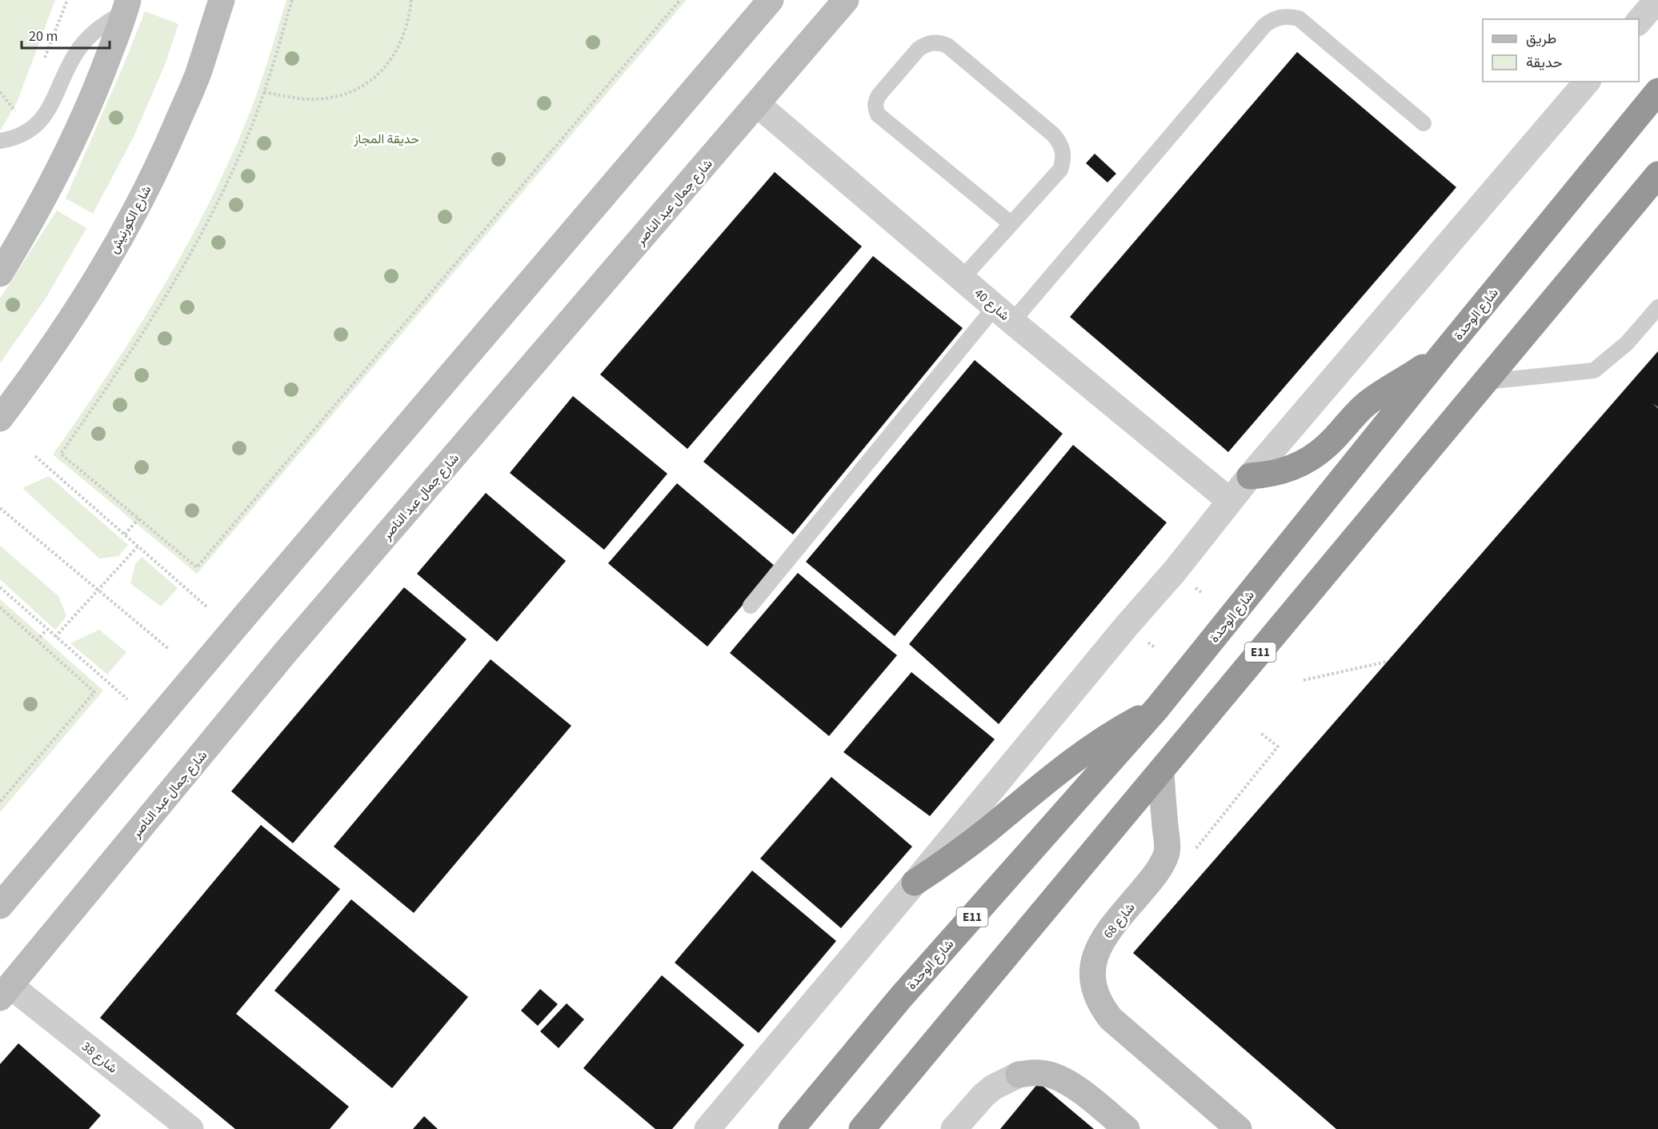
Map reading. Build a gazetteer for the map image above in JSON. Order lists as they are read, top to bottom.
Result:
{
  "streets": {
    "highway": ["شارع الوحدة", "E11"],
    "street": [
      "شارع جمال عبد الناصر",
      "شارع الكورنيش",
      "شارع 40",
      "شارع 68",
      "شارع 38"
    ]
  },
  "crossings": [
    ["شارع جمال عبد الناصر", "شارع 40"],
    ["شارع جمال عبد الناصر", "شارع 38"],
    ["E11", "شارع 68"]
  ],
  "parks": ["حديقة المجاز"],
  "legend": ["طريق", "حديقة"],
  "scale_bar": "20 m"
}
